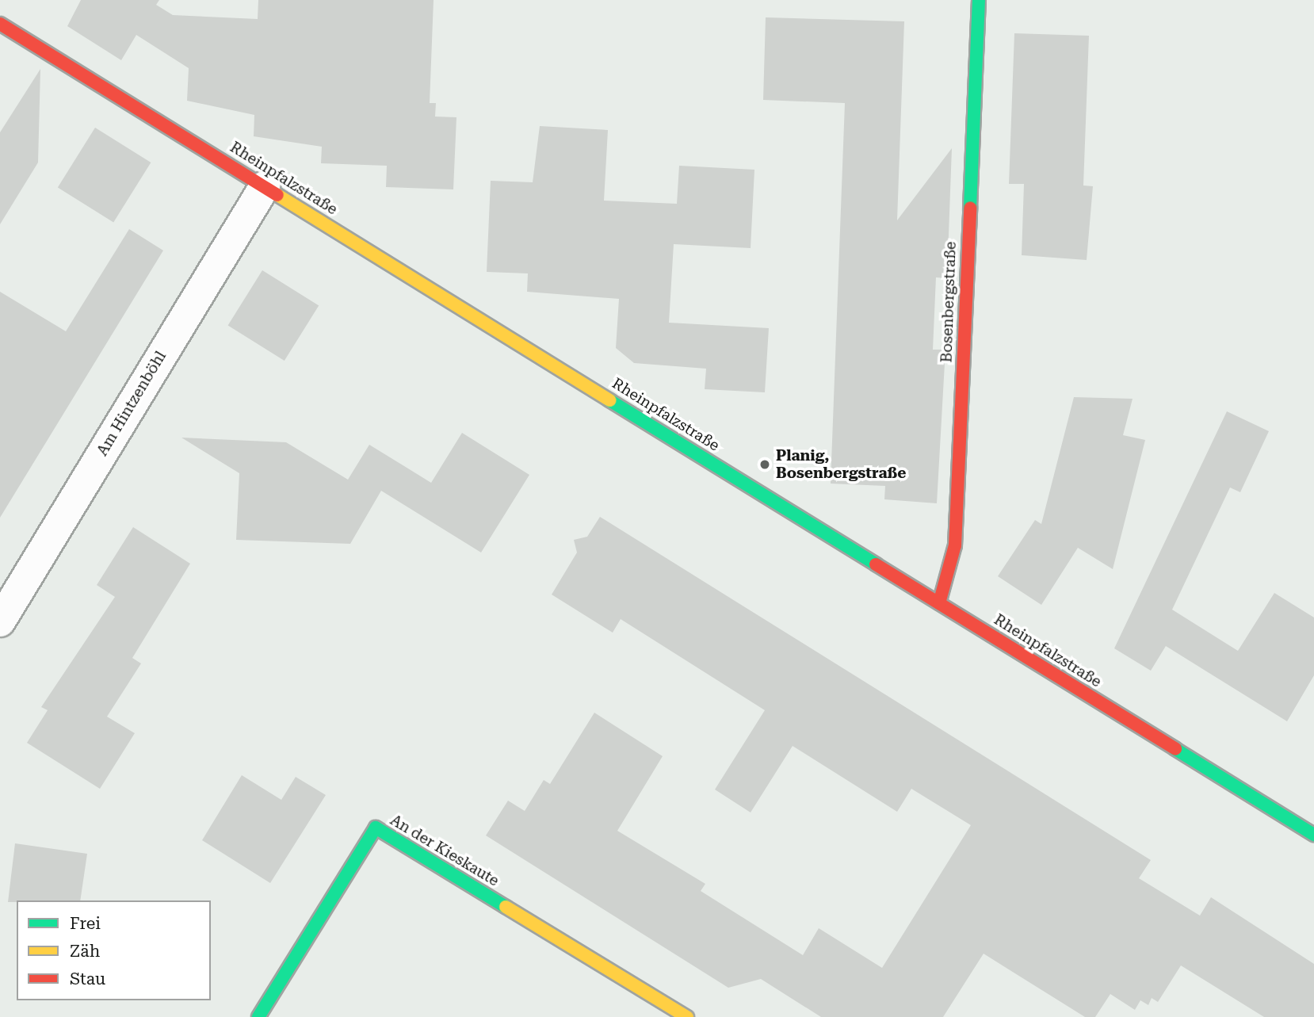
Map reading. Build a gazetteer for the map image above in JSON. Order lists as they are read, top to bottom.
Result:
{
  "streets": {
    "street": [
      "Rheinpfalzstraße",
      "Bosenbergstraße",
      "Am Hintzenböhl",
      "An der Kieskaute"
    ]
  },
  "crossings": [
    ["Rheinpfalzstraße", "Bosenbergstraße"],
    ["Rheinpfalzstraße", "Am Hintzenböhl"]
  ],
  "places": ["Planig, Bosenbergstraße"],
  "legend": ["Frei", "Zäh", "Stau"]
}
